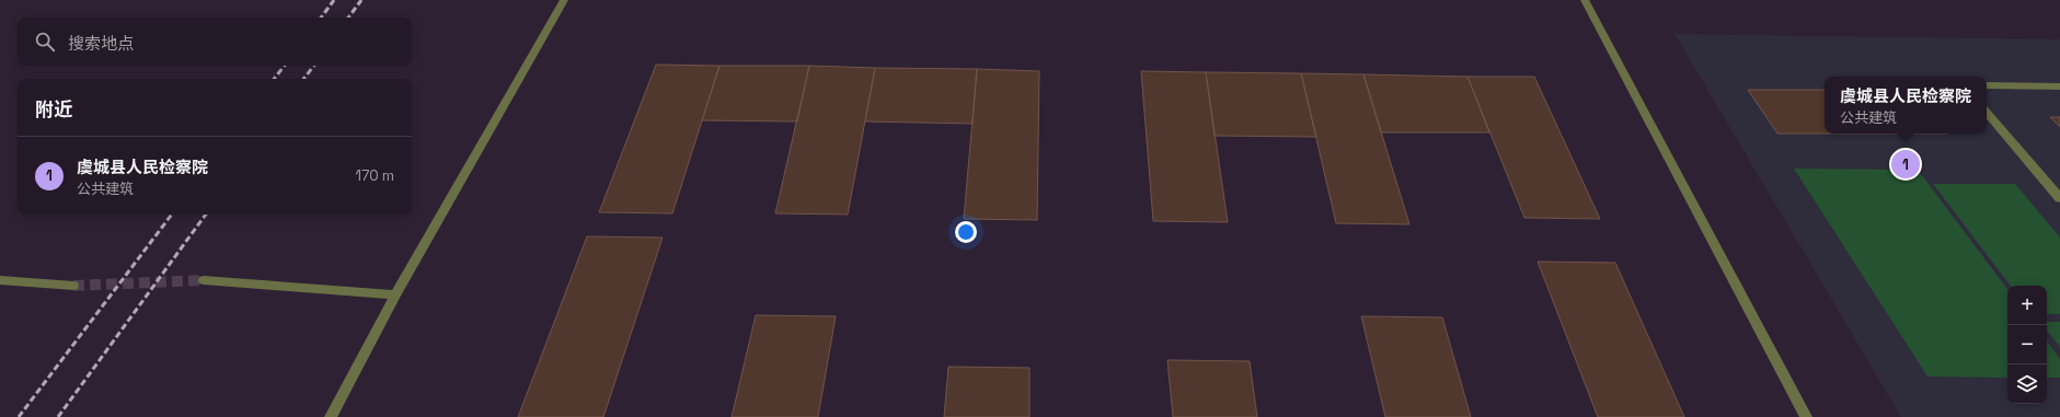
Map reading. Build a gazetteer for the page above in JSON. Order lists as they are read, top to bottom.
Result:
{
  "page": {
    "search": "搜索地点",
    "popup": ["虞城县人民检察院", "公共建筑"],
    "heading": "附近",
    "list": [
      {
        "mark": "1",
        "name": "虞城县人民检察院",
        "note": "公共建筑",
        "value": "170 m"
      }
    ],
    "pins": "1",
    "map_buttons": ["+", "−"]
  }
}
